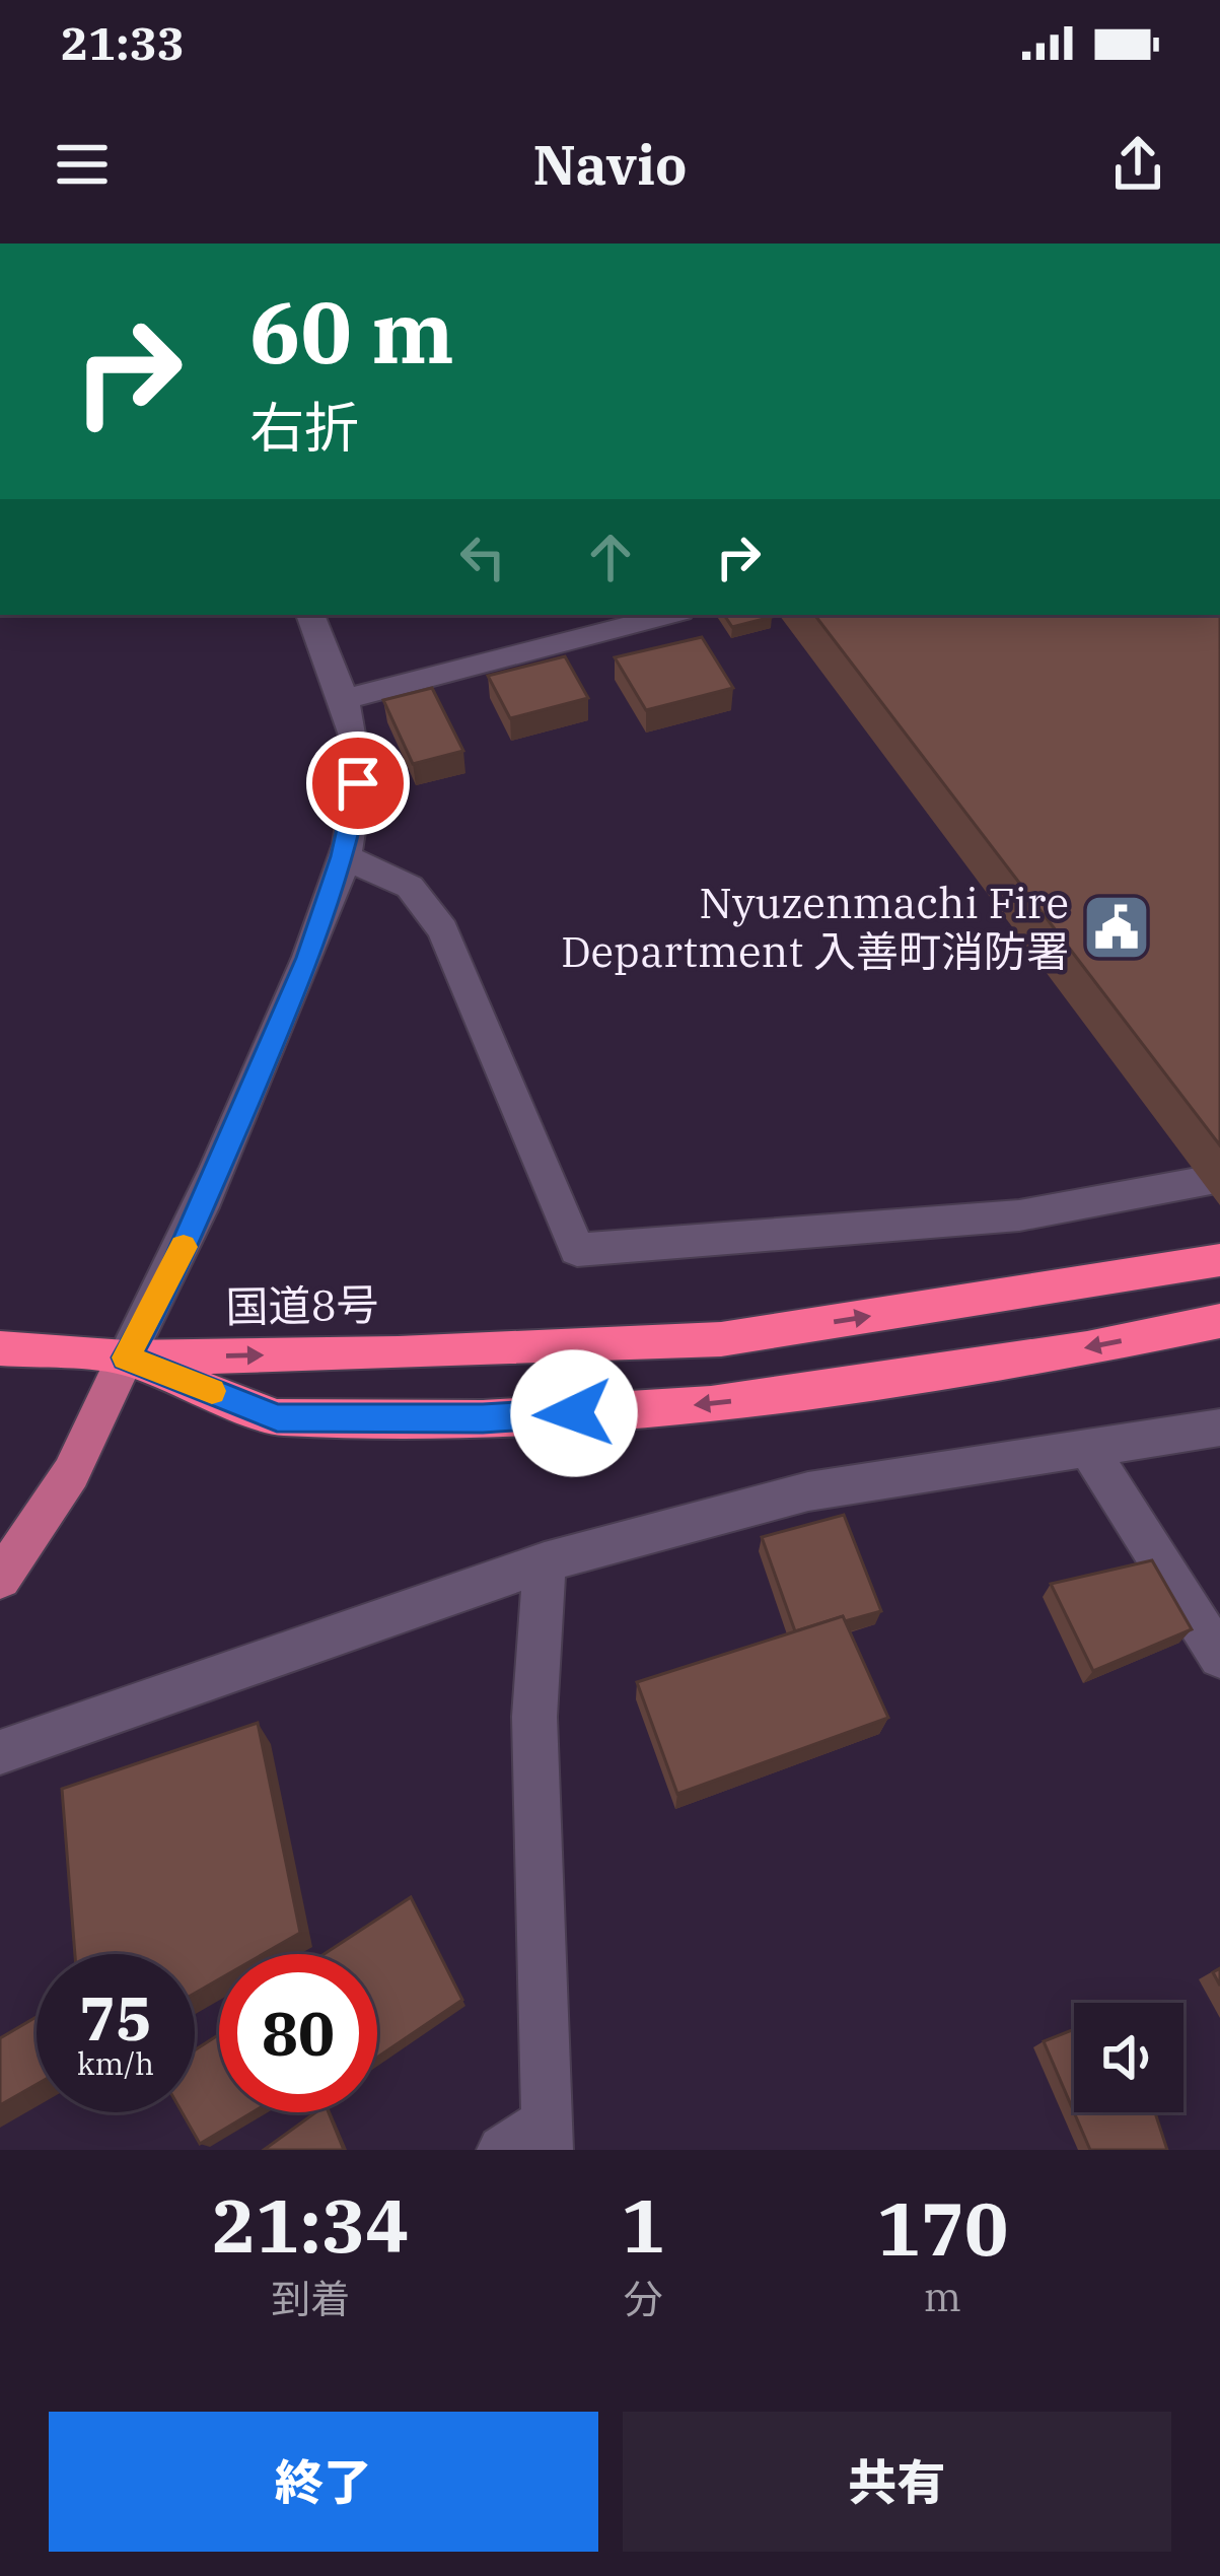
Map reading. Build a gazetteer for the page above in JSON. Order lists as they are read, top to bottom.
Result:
{
  "streets": {
    "highway": ["国道8号"]
  },
  "places": {
    "public building": ["Nyuzenmachi Fire Department 入善町消防署"]
  },
  "page": {
    "status": "21:33",
    "header": "Navio",
    "turn": ["60 m", "右折"],
    "speed": "75 km/h",
    "limit": "80",
    "eta": [
      "21:34",
      "到着",
      "1",
      "分",
      "170",
      "m"
    ],
    "buttons": ["終了", "共有"]
  }
}
